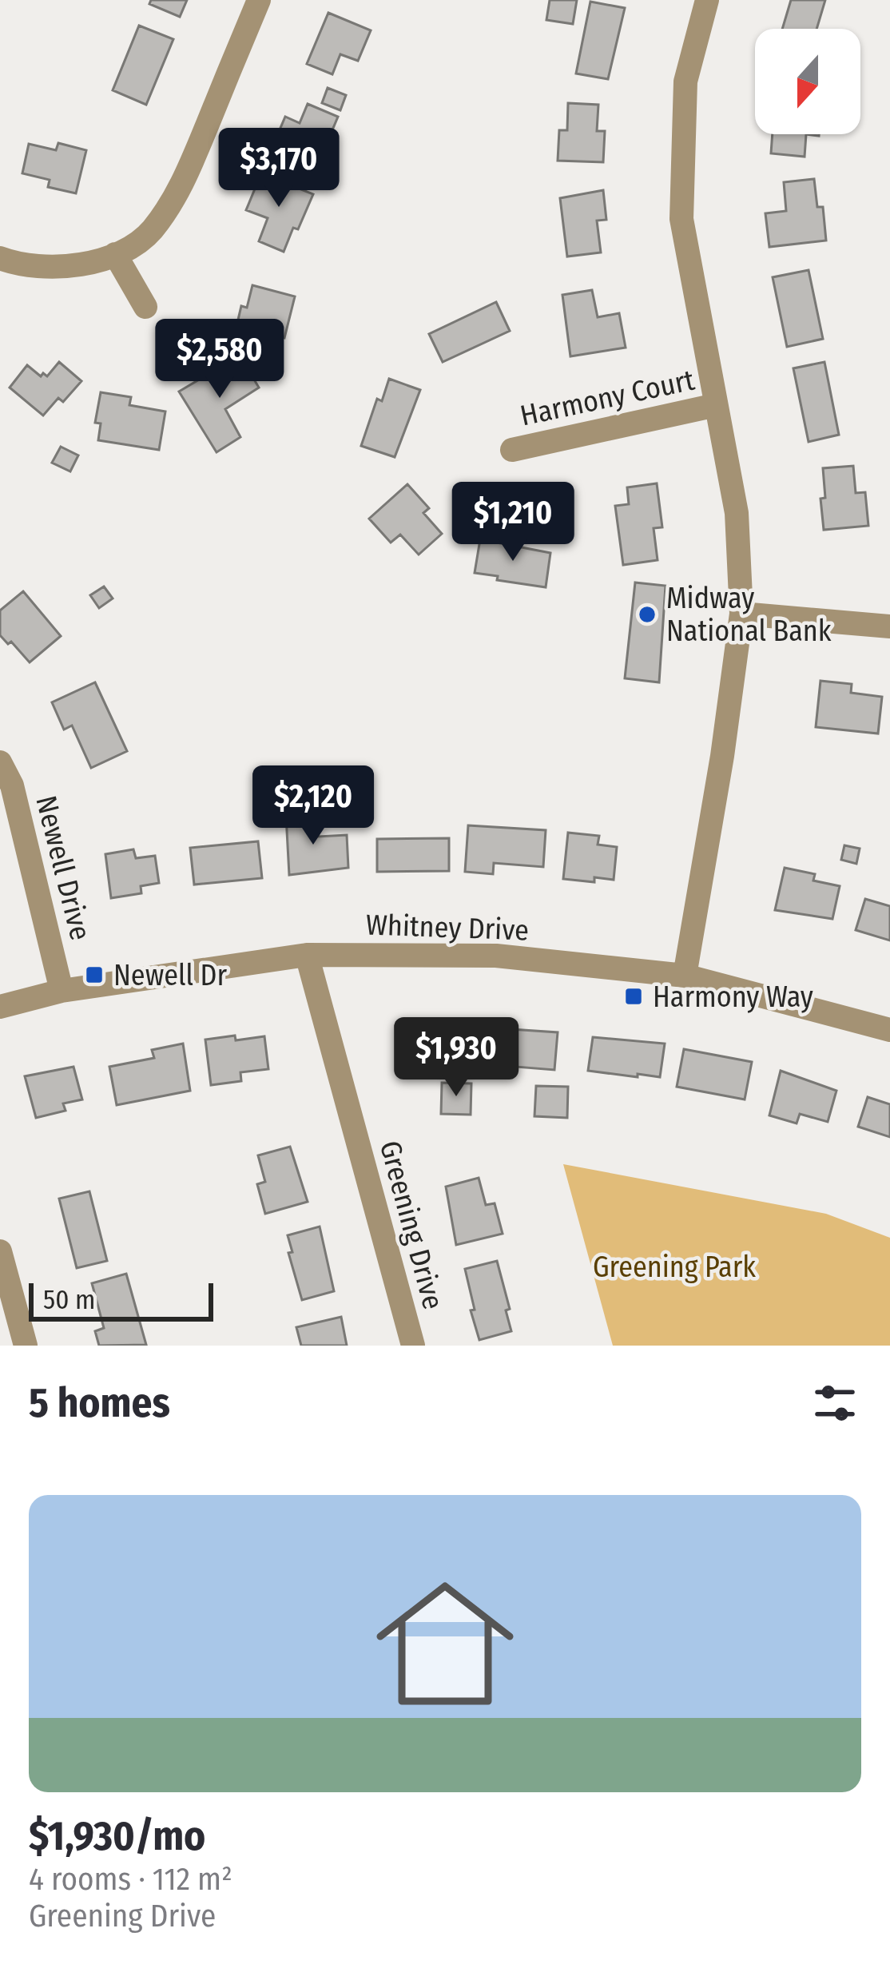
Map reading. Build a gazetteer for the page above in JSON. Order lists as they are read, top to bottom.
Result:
{
  "streets": {
    "street": [
      "Harmony Court",
      "Newell Drive",
      "Whitney Drive",
      "Greening Drive"
    ]
  },
  "crossings": [
    ["Newell Drive", "Whitney Drive"],
    ["Whitney Drive", "Greening Drive"]
  ],
  "parks": ["Greening Park"],
  "places": {
    "other": ["Midway National Bank"],
    "transit": ["Newell Dr", "Harmony Way"]
  },
  "scale_bar": "50 m",
  "north": "bottom",
  "page": {
    "price": [
      "$3,170",
      "$2,580",
      "$1,210",
      "$2,120",
      "$1,930"
    ],
    "scale": "50 m",
    "heading": "5 homes",
    "list": [
      {
        "name": "$1,930/mo",
        "note": "4 rooms · 112 m² · Greening Drive"
      }
    ]
  }
}
